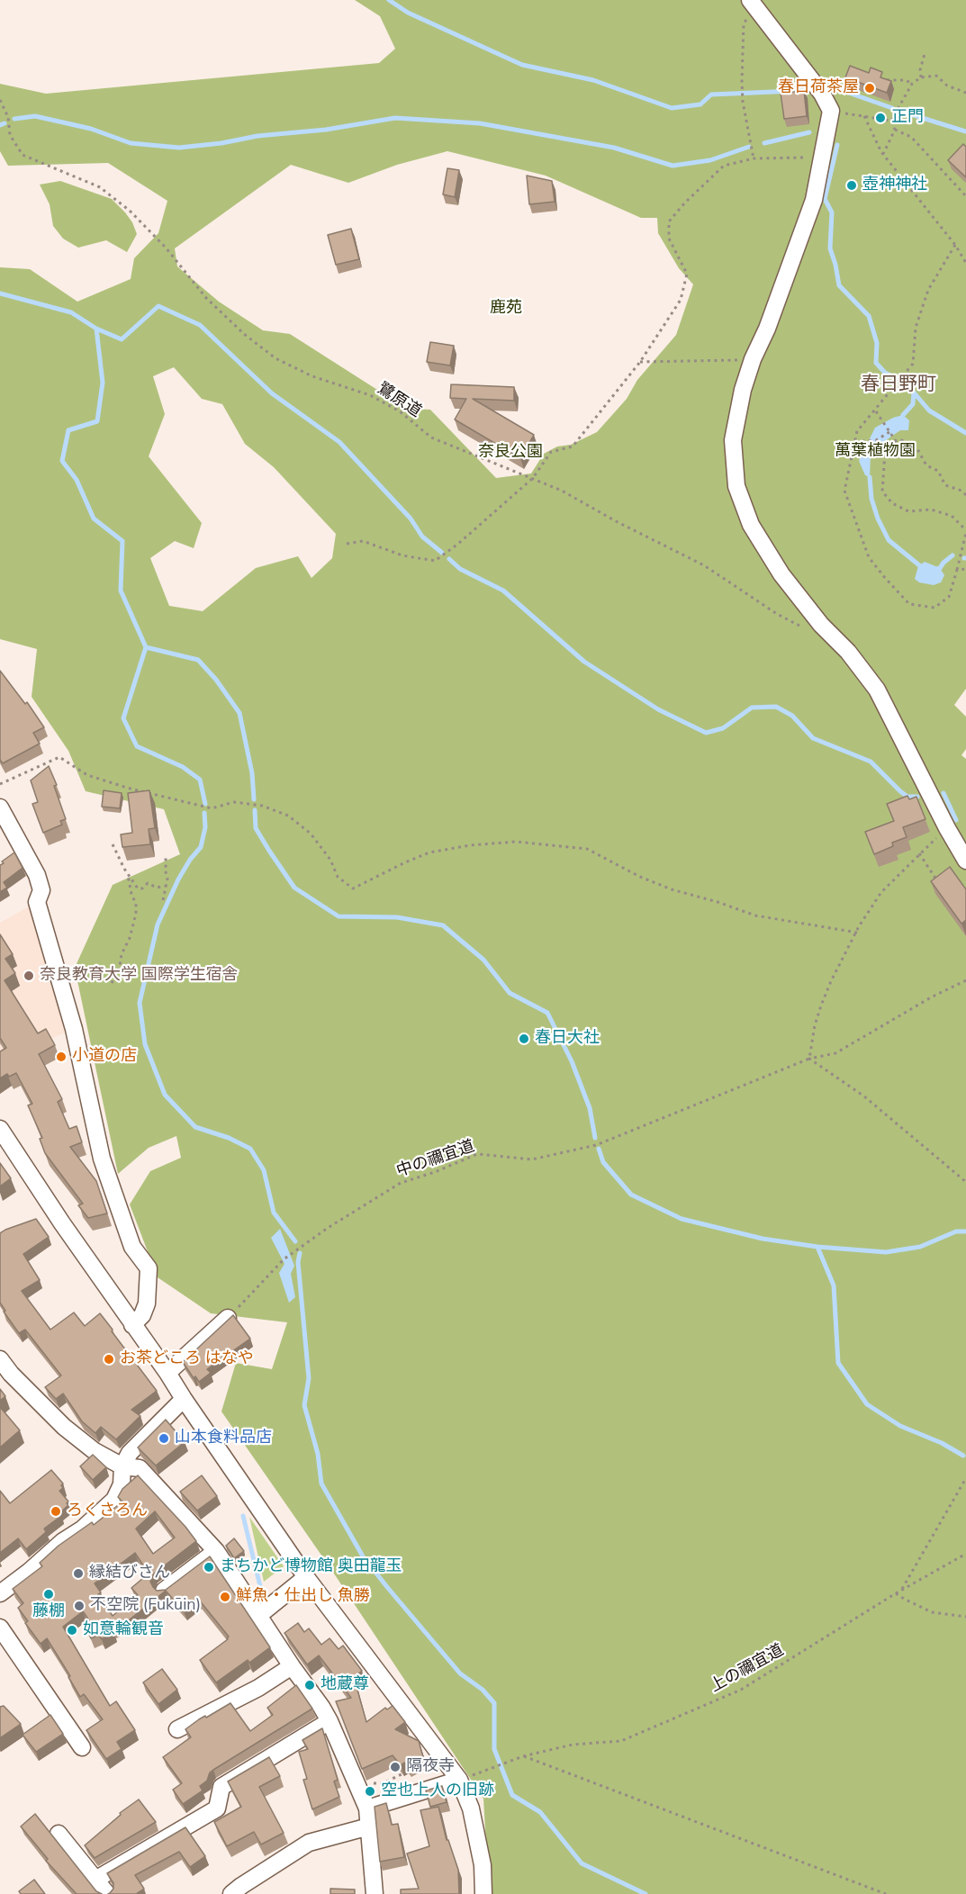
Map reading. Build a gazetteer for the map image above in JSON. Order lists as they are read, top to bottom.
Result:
{
  "streets": {
    "path": ["鷺原道", "中の禰宜道", "上の禰宜道"]
  },
  "districts": ["春日野町"],
  "parks": ["鹿苑", "萬葉植物園", "奈良公園"],
  "places": [
    "春日荷茶屋",
    "正門",
    "壺神神社",
    "奈良教育大学 国際学生宿舎",
    "春日大社",
    "小道の店",
    "お茶どころ はなや",
    "山本食料品店",
    "ろくさろん",
    "まちかど博物館 奥田龍玉",
    "縁結びさん",
    "藤棚",
    "鮮魚・仕出し 魚勝",
    "不空院 (Fukūin)",
    "如意輪観音",
    "地蔵尊",
    "隔夜寺",
    "空也上人の旧跡"
  ]
}
